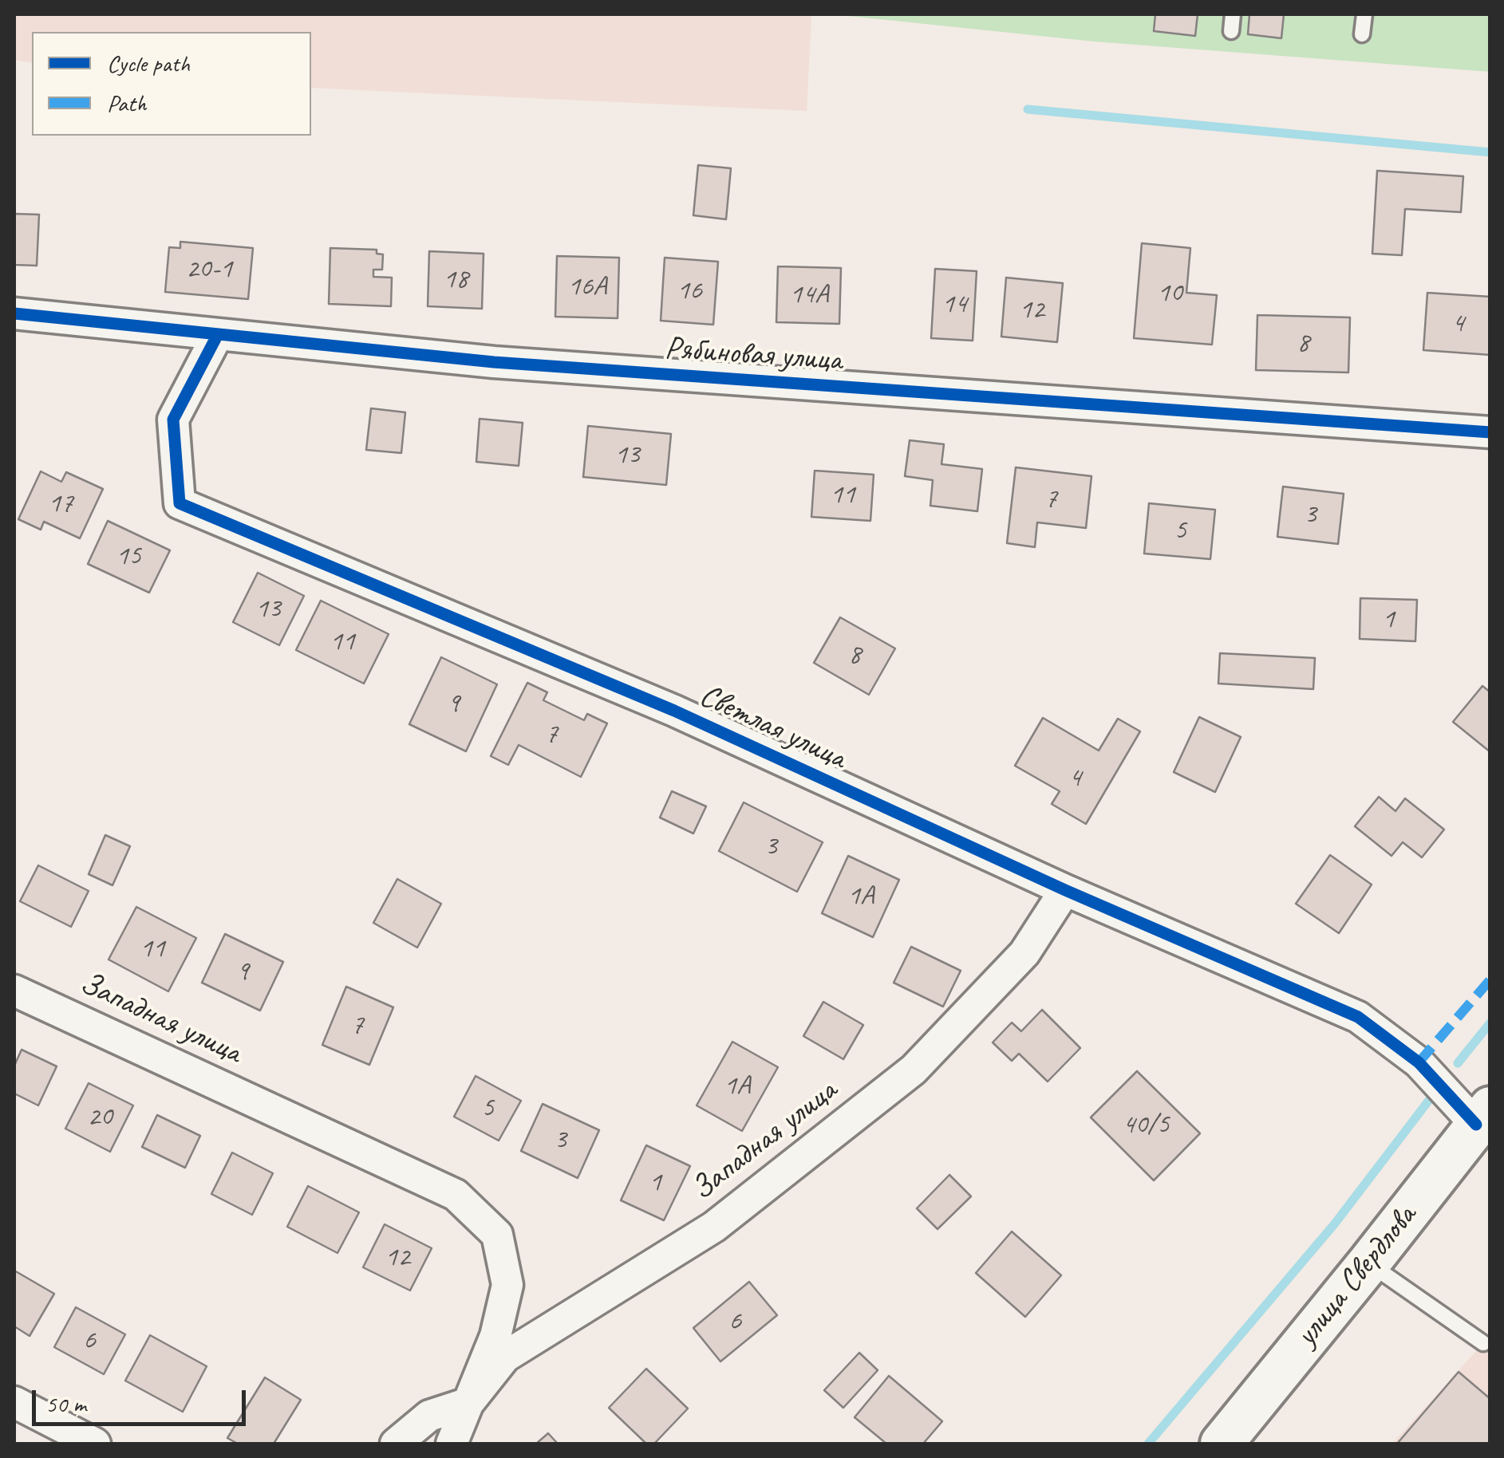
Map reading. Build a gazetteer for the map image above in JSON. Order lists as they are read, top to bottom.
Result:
{
  "streets": {
    "main road": ["улица Свердлова"],
    "street": ["Рябиновая улица", "Светлая улица", "Западная улица"]
  },
  "crossings": [
    ["Рябиновая улица", "Светлая улица"],
    ["Светлая улица", "Западная улица"],
    ["Светлая улица", "улица Свердлова"]
  ],
  "house_numbers": [
    "20-1",
    "18",
    "16А",
    "16",
    "10",
    "14А",
    "14",
    "12",
    "4",
    "8",
    "13",
    "11",
    "7",
    "17",
    "3",
    "5",
    "15",
    "13",
    "1",
    "11",
    "8",
    "9",
    "7",
    "4",
    "3",
    "1А",
    "11",
    "9",
    "7",
    "1А",
    "5",
    "20",
    "40/5",
    "3",
    "1",
    "12",
    "6",
    "6"
  ],
  "legend": ["Cycle path", "Path"],
  "scale_bar": "50 m"
}
